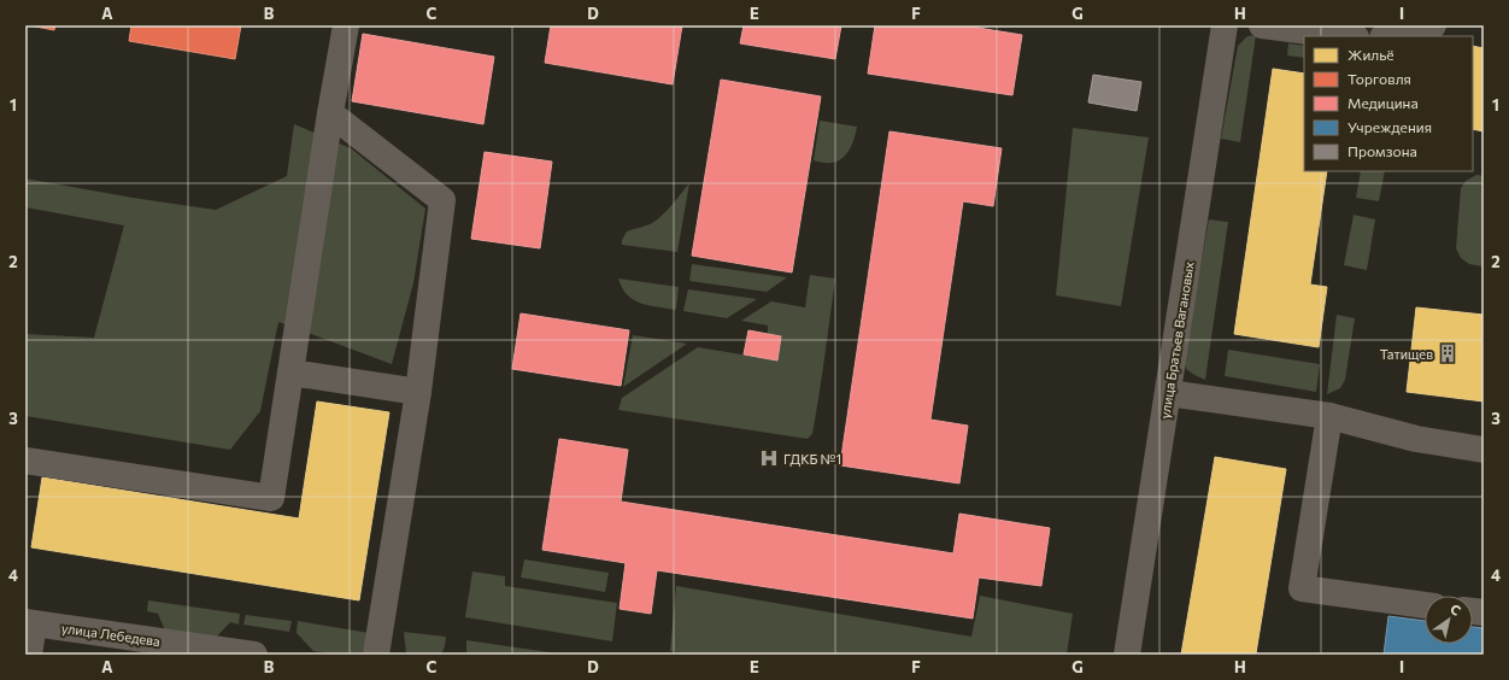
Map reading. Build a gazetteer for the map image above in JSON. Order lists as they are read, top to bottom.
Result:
{
  "streets": {
    "street": ["улица Братьев Вагановых", "улица Лебедева"]
  },
  "places": {
    "building": ["Татищев"],
    "hospital": ["ГДКБ №1"]
  },
  "legend": [
    "Жильё",
    "Торговля",
    "Медицина",
    "Учреждения",
    "Промзона"
  ],
  "north": "top right",
  "grid": {
    "columns": [
      "A",
      "B",
      "C",
      "D",
      "E",
      "F",
      "G",
      "H",
      "I"
    ],
    "rows": [
      "1",
      "2",
      "3",
      "4"
    ]
  }
}
